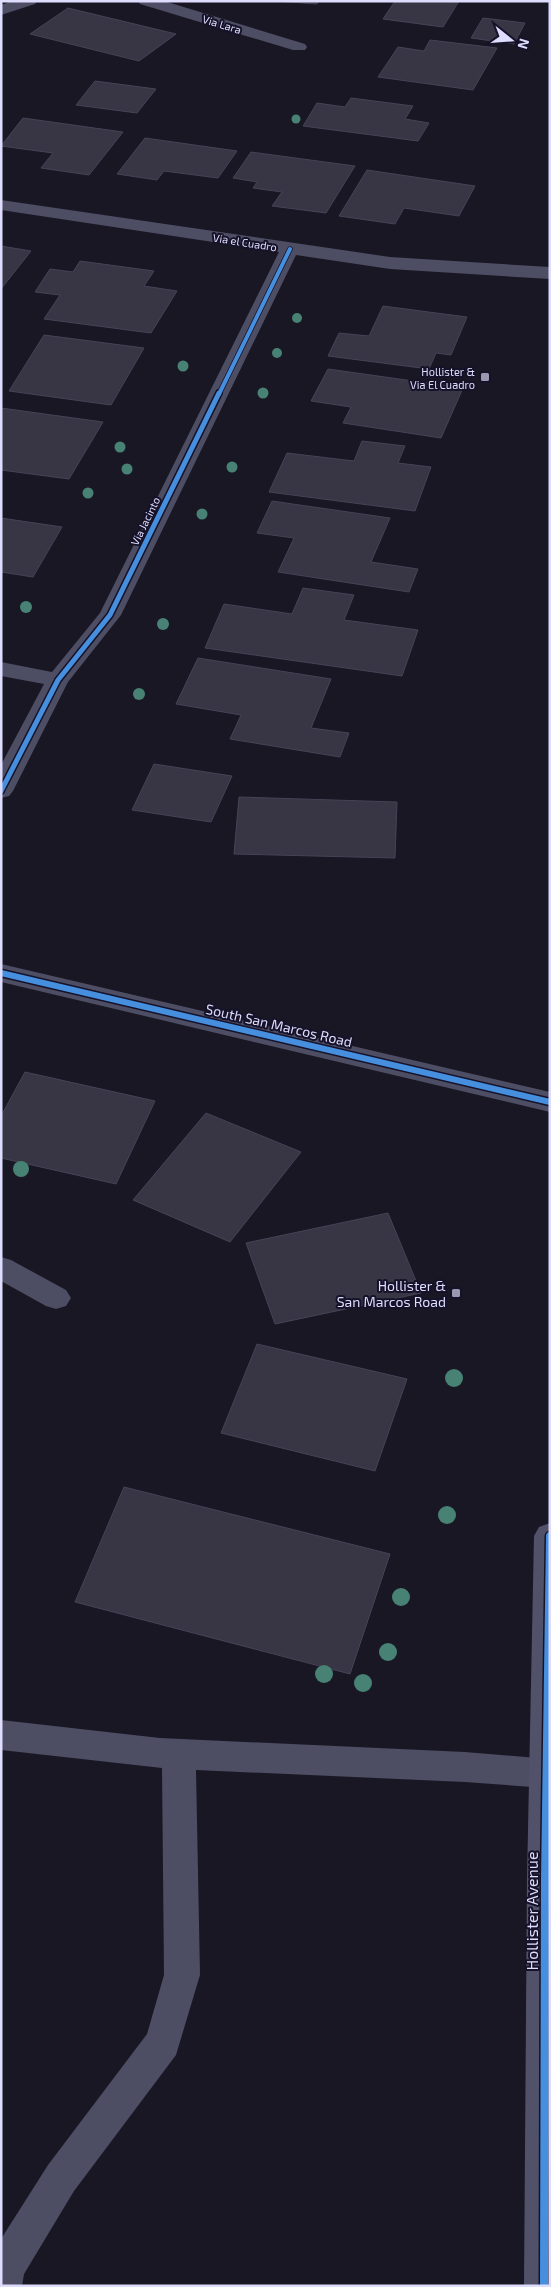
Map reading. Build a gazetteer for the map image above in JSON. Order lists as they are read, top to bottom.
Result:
{
  "streets": {
    "main road": ["Hollister Avenue"],
    "street": [
      "Via Lara",
      "Via el Cuadro",
      "Via Jacinto",
      "South San Marcos Road"
    ]
  },
  "crossings": [
    ["Via el Cuadro", "Via Jacinto"]
  ],
  "places": {
    "transit": ["Hollister & Via El Cuadro", "Hollister & San Marcos Road"]
  },
  "north": "right"
}
